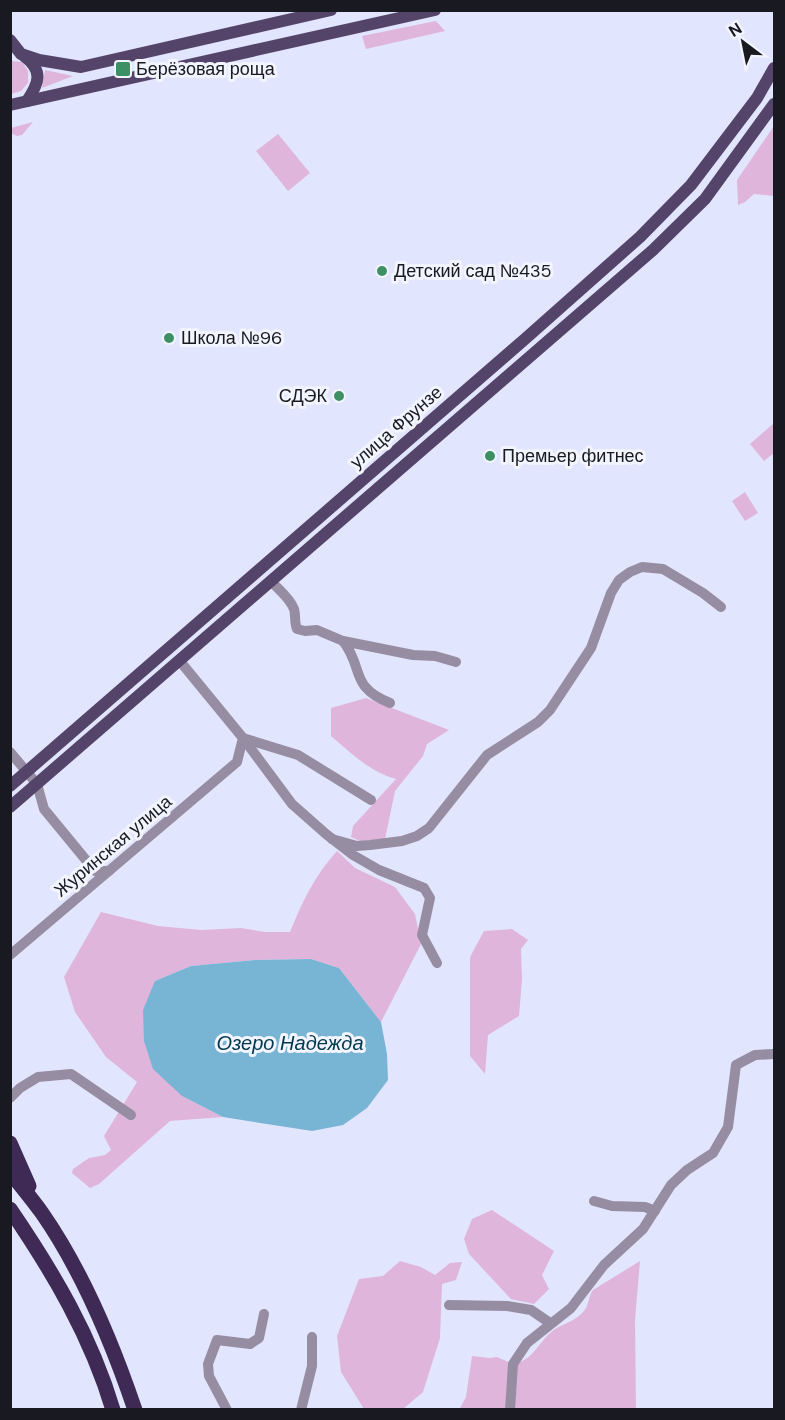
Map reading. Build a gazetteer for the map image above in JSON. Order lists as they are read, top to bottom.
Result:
{
  "streets": {
    "main road": ["улица Фрунзе"],
    "street": ["Журинская улица"]
  },
  "water": ["Озеро Надежда"],
  "places": {
    "transit": ["Берёзовая роща"],
    "other": [
      "Детский сад №435",
      "Школа №96",
      "СДЭК",
      "Премьер фитнес"
    ]
  },
  "north": "top left"
}
